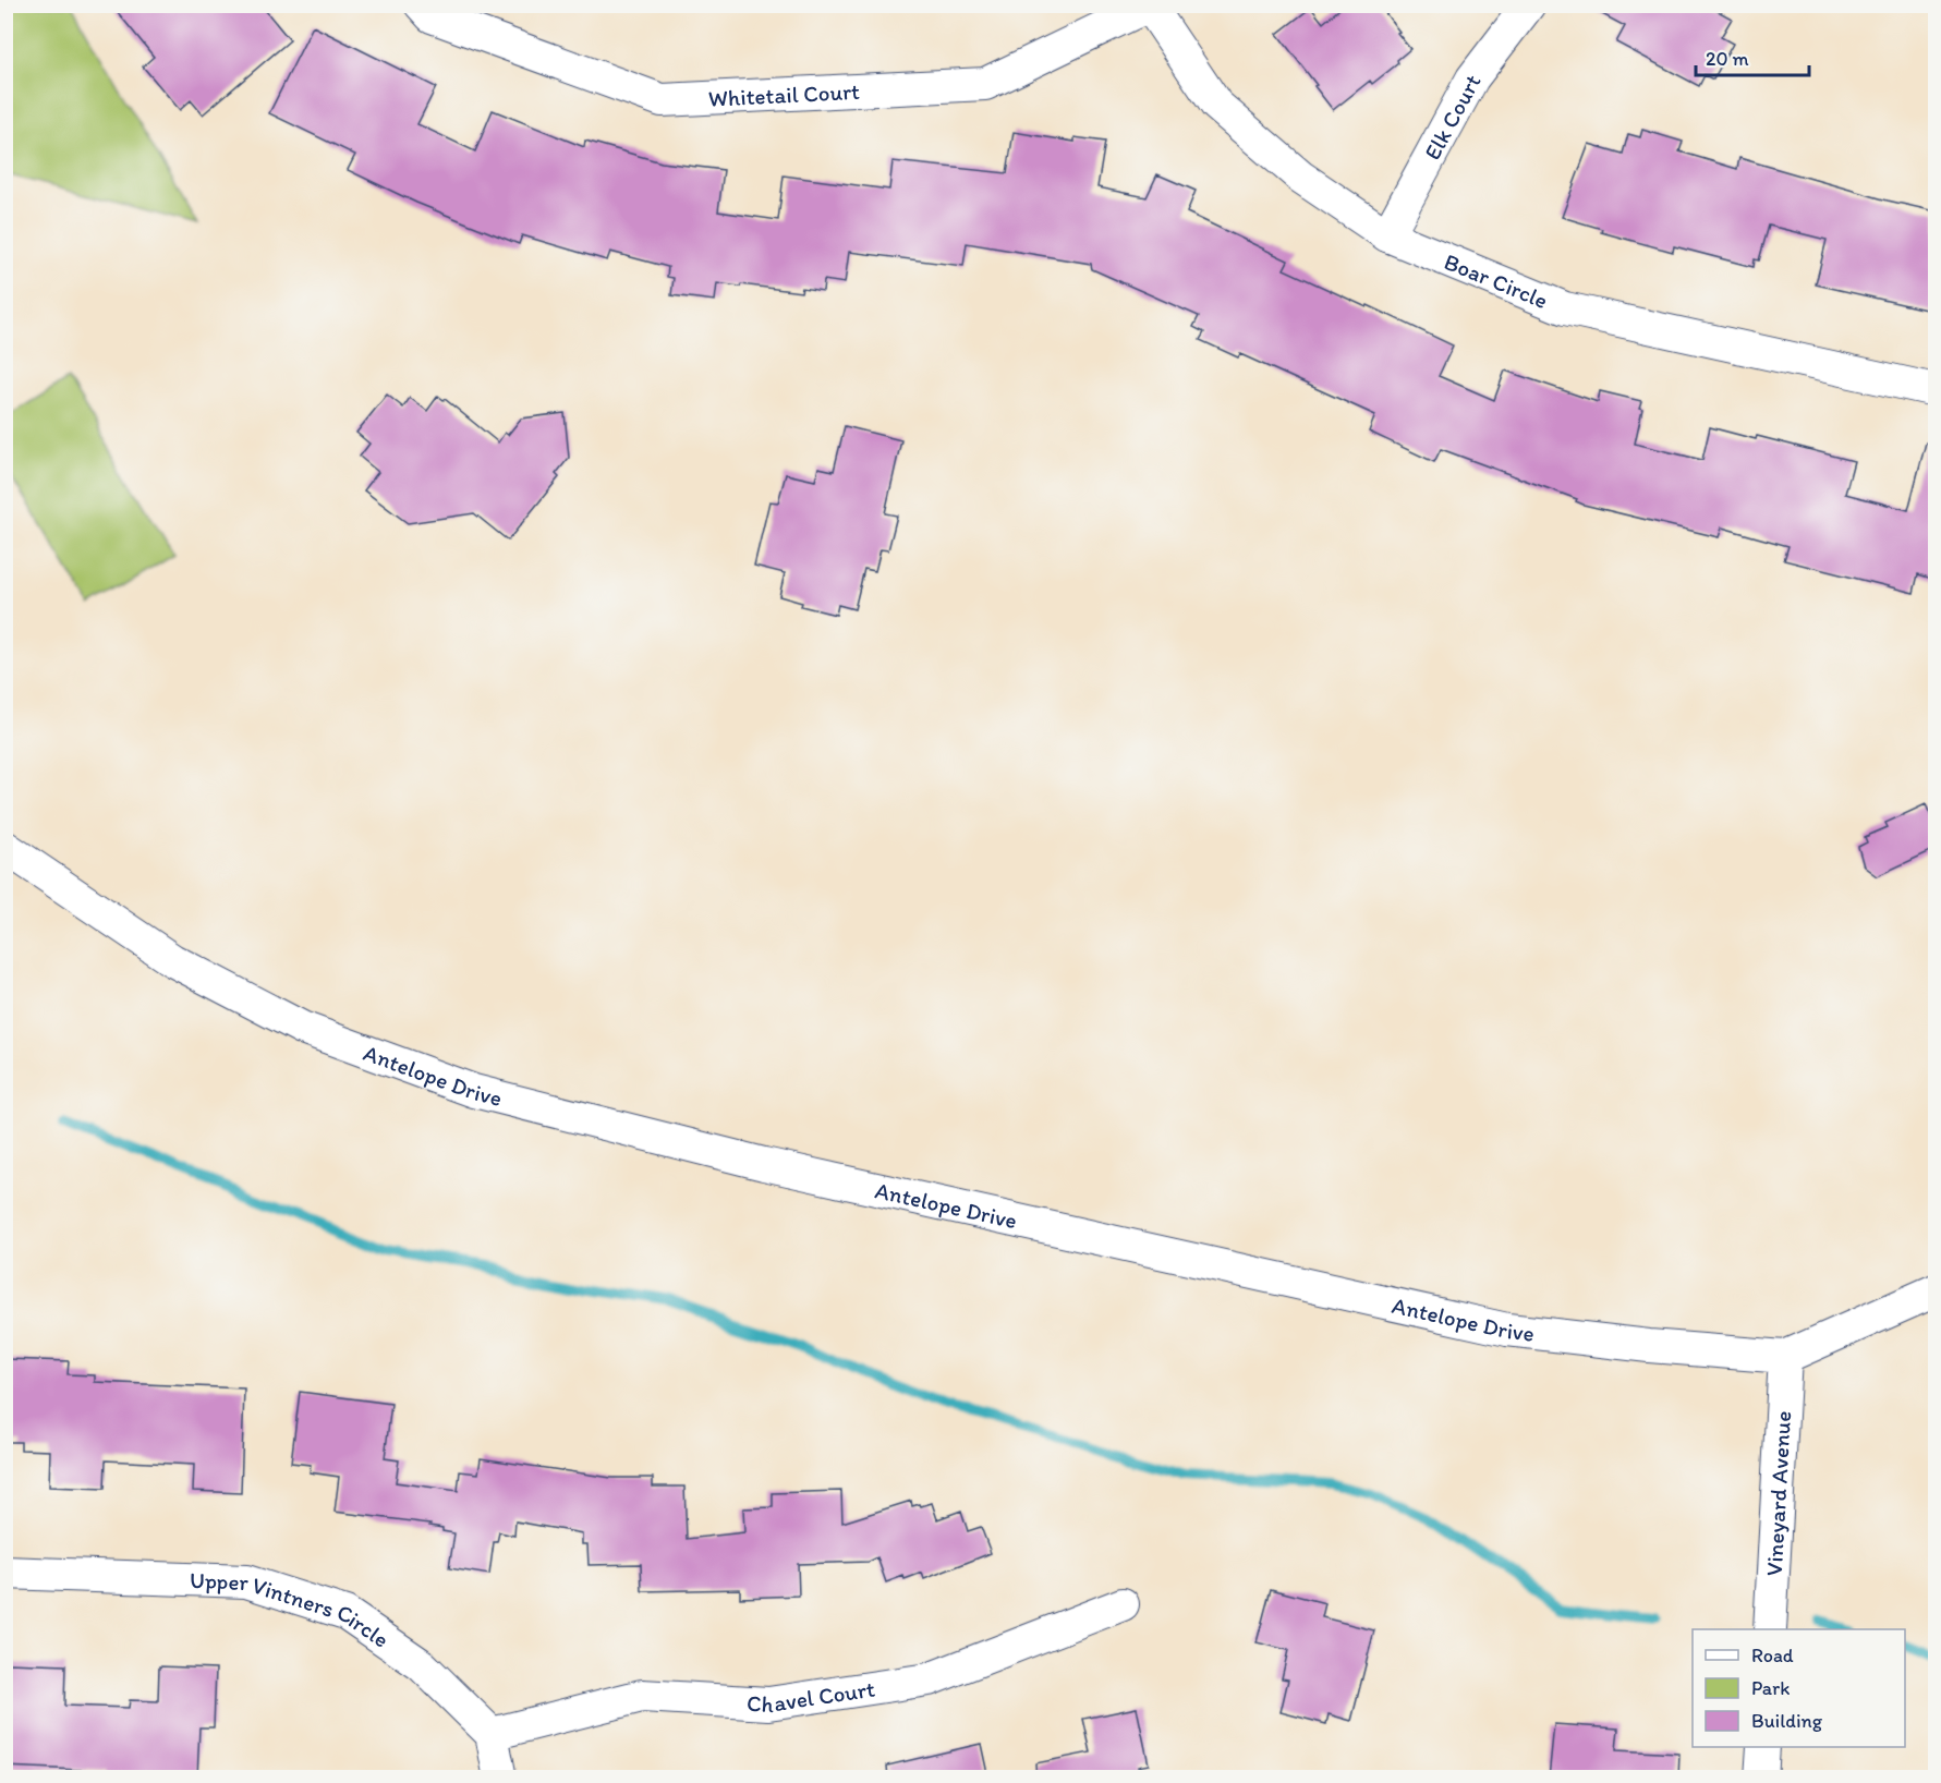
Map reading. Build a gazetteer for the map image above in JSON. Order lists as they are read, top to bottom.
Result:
{
  "streets": {
    "street": [
      "Whitetail Court",
      "Elk Court",
      "Boar Circle",
      "Antelope Drive",
      "Vineyard Avenue",
      "Upper Vintners Circle",
      "Chavel Court"
    ]
  },
  "crossings": [
    ["Whitetail Court", "Boar Circle"],
    ["Elk Court", "Boar Circle"],
    ["Antelope Drive", "Vineyard Avenue"],
    ["Upper Vintners Circle", "Chavel Court"]
  ],
  "legend": ["Road", "Park", "Building"],
  "scale_bar": "20 m"
}
